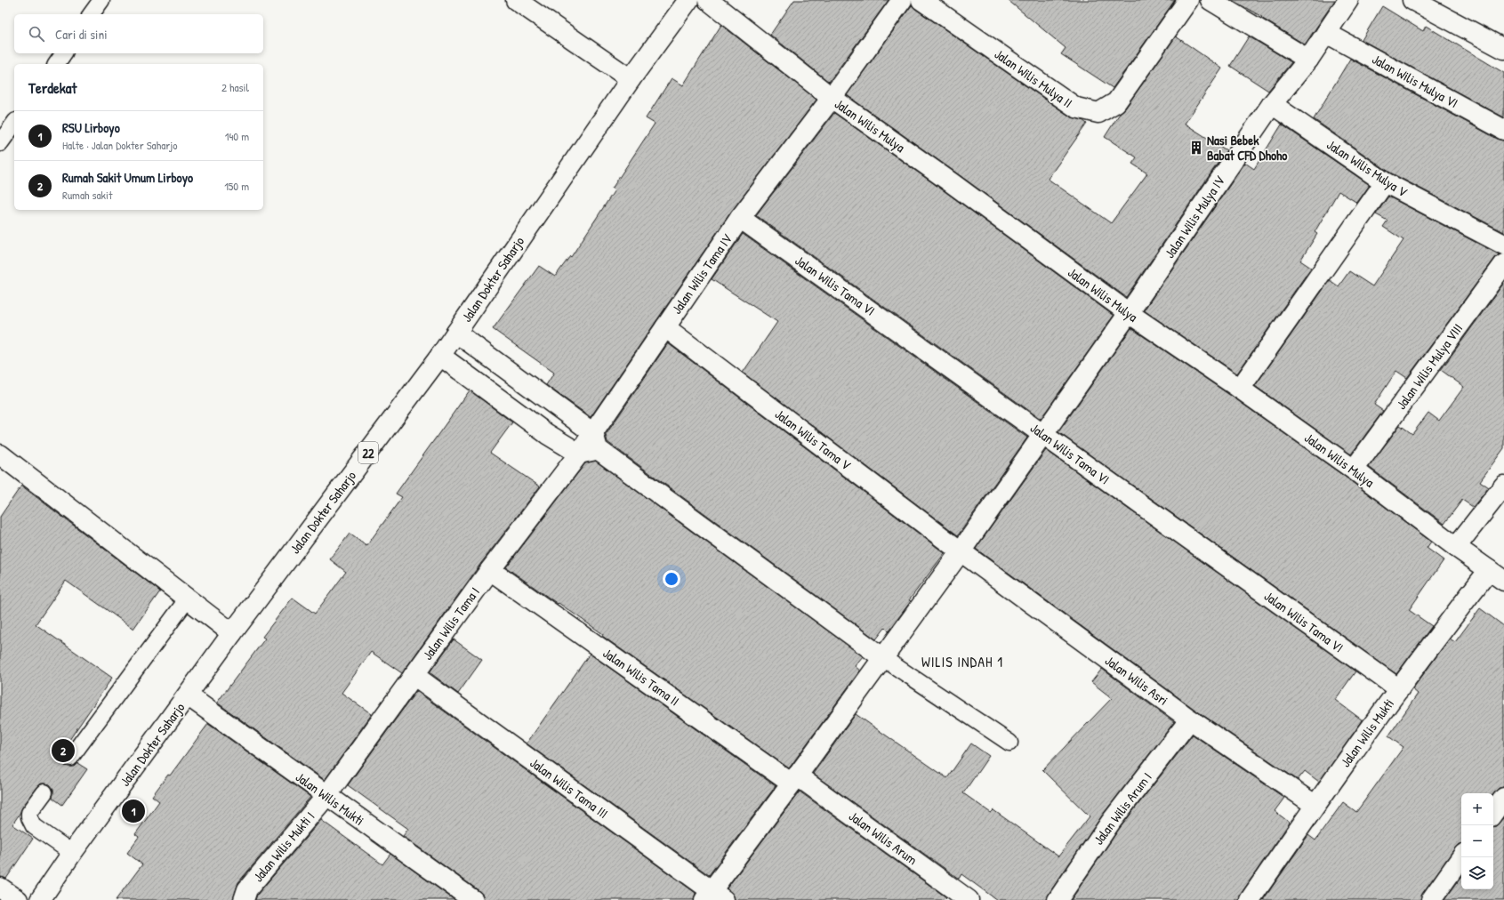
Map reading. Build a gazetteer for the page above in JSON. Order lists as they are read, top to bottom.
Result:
{
  "streets": {
    "main road": [
      "Jalan Wilis Mulya II",
      "Jalan Wilis Mulya VI",
      "Jalan Wilis Mulya",
      "Jalan Wilis Mulya V",
      "Jalan Wilis Mulya IV",
      "Jalan Wilis Tama IV",
      "Jalan Dokter Saharjo",
      "Jalan Wilis Tama VI",
      "Jalan Wilis Mulya VIII",
      "Jalan Wilis Tama V",
      "22",
      "Jalan Wilis Tama I",
      "Jalan Wilis Tama II",
      "Jalan Wilis Asri",
      "Jalan Wilis Mukti",
      "Jalan Wilis Tama III",
      "Jalan Wilis Arum I",
      "Jalan Wilis Arum",
      "Jalan Wilis Mukti I"
    ]
  },
  "crossings": [
    ["Jalan Wilis Mulya VI", "Jalan Wilis Mulya IV"],
    ["Jalan Wilis Mulya", "Jalan Wilis Mulya IV"],
    ["Jalan Wilis Mulya", "Jalan Wilis Tama IV"],
    ["Jalan Wilis Mulya", "Jalan Wilis Mulya VIII"],
    ["Jalan Wilis Mulya", "Jalan Wilis Mukti"],
    ["Jalan Wilis Mulya V", "Jalan Wilis Mulya IV"],
    ["Jalan Wilis Mulya IV", "Jalan Wilis Tama VI"],
    ["Jalan Wilis Mulya IV", "Jalan Wilis Tama V"],
    ["Jalan Wilis Mulya IV", "Jalan Wilis Tama II"],
    ["Jalan Wilis Mulya IV", "Jalan Wilis Asri"],
    ["Jalan Wilis Mulya IV", "Jalan Wilis Tama III"],
    ["Jalan Wilis Mulya IV", "Jalan Wilis Arum"],
    ["Jalan Wilis Tama IV", "Jalan Wilis Tama VI"],
    ["Jalan Wilis Tama IV", "Jalan Wilis Tama V"],
    ["Jalan Wilis Tama IV", "Jalan Wilis Tama I"],
    ["Jalan Dokter Saharjo", "Jalan Wilis Mukti"],
    ["Jalan Wilis Tama VI", "Jalan Wilis Mukti"],
    ["Jalan Wilis Tama V", "Jalan Wilis Asri"],
    ["Jalan Wilis Tama I", "Jalan Wilis Tama II"],
    ["Jalan Wilis Tama I", "Jalan Wilis Mukti"],
    ["Jalan Wilis Tama I", "Jalan Wilis Tama III"],
    ["Jalan Wilis Tama I", "Jalan Wilis Mukti I"],
    ["Jalan Wilis Tama II", "Jalan Wilis Arum"],
    ["Jalan Wilis Asri", "Jalan Wilis Mukti"],
    ["Jalan Wilis Asri", "Jalan Wilis Arum I"],
    ["Jalan Wilis Mukti", "Jalan Wilis Mukti I"]
  ],
  "districts": ["WILIS INDAH 1"],
  "places": {
    "building": ["Nasi Bebek Babat CFD Dhoho"]
  },
  "page": {
    "search": "Cari di sini",
    "heading": ["Terdekat", "2 hasil"],
    "list": [
      {
        "mark": "1",
        "name": "RSU Lirboyo",
        "note": "Halte · Jalan Dokter Saharjo",
        "value": "140 m"
      },
      {
        "mark": "2",
        "name": "Rumah Sakit Umum Lirboyo",
        "note": "Rumah sakit",
        "value": "150 m"
      }
    ],
    "pins": ["2", "1"],
    "map_buttons": ["+", "−"]
  }
}
